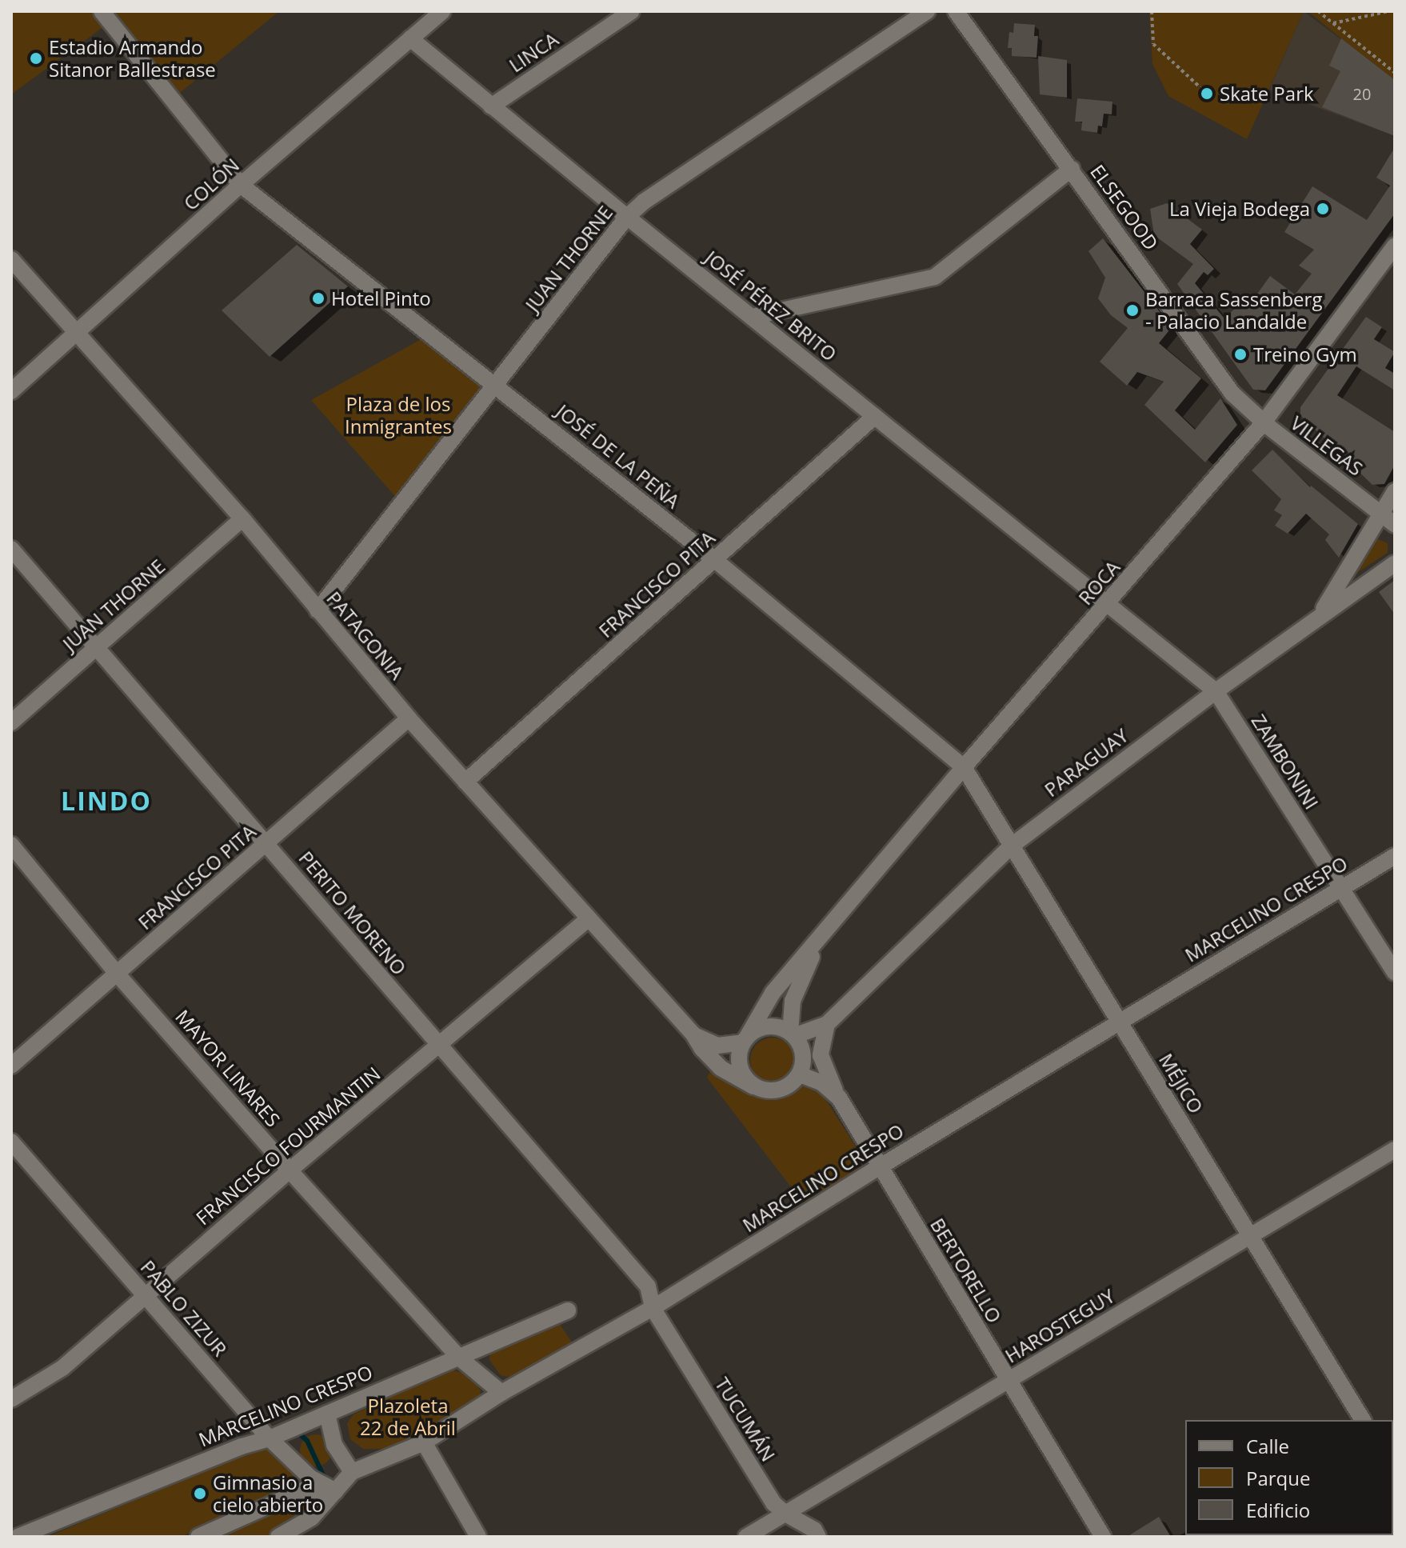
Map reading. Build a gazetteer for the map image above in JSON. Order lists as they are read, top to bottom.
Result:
{
  "streets": {
    "street": [
      "LINCA",
      "COLÓN",
      "ELSEGOOD",
      "JUAN THORNE",
      "JOSÉ PÉREZ BRITO",
      "VILLEGAS",
      "JOSÉ DE LA PEÑA",
      "ROCA",
      "FRANCISCO PITA",
      "PATAGONIA",
      "ZAMBONINI",
      "PARAGUAY",
      "MARCELINO CRESPO",
      "PERITO MORENO",
      "MAYOR LINARES",
      "MÉJICO",
      "FRANCISCO FOURMANTIN",
      "BERTORELLO",
      "PABLO ZIZUR",
      "HAROSTEGUY",
      "TUCUMÁN"
    ]
  },
  "crossings": [
    ["LINCA", "JOSÉ PÉREZ BRITO"],
    ["COLÓN", "JOSÉ PÉREZ BRITO"],
    ["COLÓN", "JOSÉ DE LA PEÑA"],
    ["COLÓN", "PATAGONIA"],
    ["ELSEGOOD", "VILLEGAS"],
    ["ELSEGOOD", "ROCA"],
    ["JUAN THORNE", "JOSÉ PÉREZ BRITO"],
    ["JUAN THORNE", "JOSÉ DE LA PEÑA"],
    ["JUAN THORNE", "PATAGONIA"],
    ["JUAN THORNE", "PERITO MORENO"],
    ["JOSÉ PÉREZ BRITO", "ROCA"],
    ["JOSÉ PÉREZ BRITO", "FRANCISCO PITA"],
    ["JOSÉ PÉREZ BRITO", "ZAMBONINI"],
    ["VILLEGAS", "ROCA"],
    ["JOSÉ DE LA PEÑA", "ROCA"],
    ["JOSÉ DE LA PEÑA", "FRANCISCO PITA"],
    ["JOSÉ DE LA PEÑA", "MÉJICO"],
    ["ROCA", "ZAMBONINI"],
    ["ROCA", "MÉJICO"],
    ["FRANCISCO PITA", "PATAGONIA"],
    ["FRANCISCO PITA", "PERITO MORENO"],
    ["FRANCISCO PITA", "MAYOR LINARES"],
    ["PATAGONIA", "PARAGUAY"],
    ["PATAGONIA", "FRANCISCO FOURMANTIN"],
    ["PATAGONIA", "BERTORELLO"],
    ["ZAMBONINI", "PARAGUAY"],
    ["ZAMBONINI", "MARCELINO CRESPO"],
    ["PARAGUAY", "MÉJICO"],
    ["PARAGUAY", "BERTORELLO"],
    ["MARCELINO CRESPO", "PERITO MORENO"],
    ["MARCELINO CRESPO", "MAYOR LINARES"],
    ["MARCELINO CRESPO", "MÉJICO"],
    ["MARCELINO CRESPO", "BERTORELLO"],
    ["MARCELINO CRESPO", "PABLO ZIZUR"],
    ["MARCELINO CRESPO", "TUCUMÁN"],
    ["PERITO MORENO", "FRANCISCO FOURMANTIN"],
    ["PERITO MORENO", "TUCUMÁN"],
    ["MAYOR LINARES", "FRANCISCO FOURMANTIN"],
    ["MÉJICO", "HAROSTEGUY"],
    ["FRANCISCO FOURMANTIN", "PABLO ZIZUR"],
    ["BERTORELLO", "HAROSTEGUY"],
    ["HAROSTEGUY", "TUCUMÁN"]
  ],
  "districts": ["LINDO"],
  "parks": ["Plaza de los Inmigrantes", "Plazoleta 22 de Abril"],
  "places": [
    "Estadio Armando Sitanor Ballestrase",
    "Skate Park",
    "La Vieja Bodega",
    "Hotel Pinto",
    "Barraca Sassenberg - Palacio Landalde",
    "Treino Gym",
    "Gimnasio a cielo abierto"
  ],
  "house_numbers": ["20"],
  "legend": ["Calle", "Parque", "Edificio"]
}
